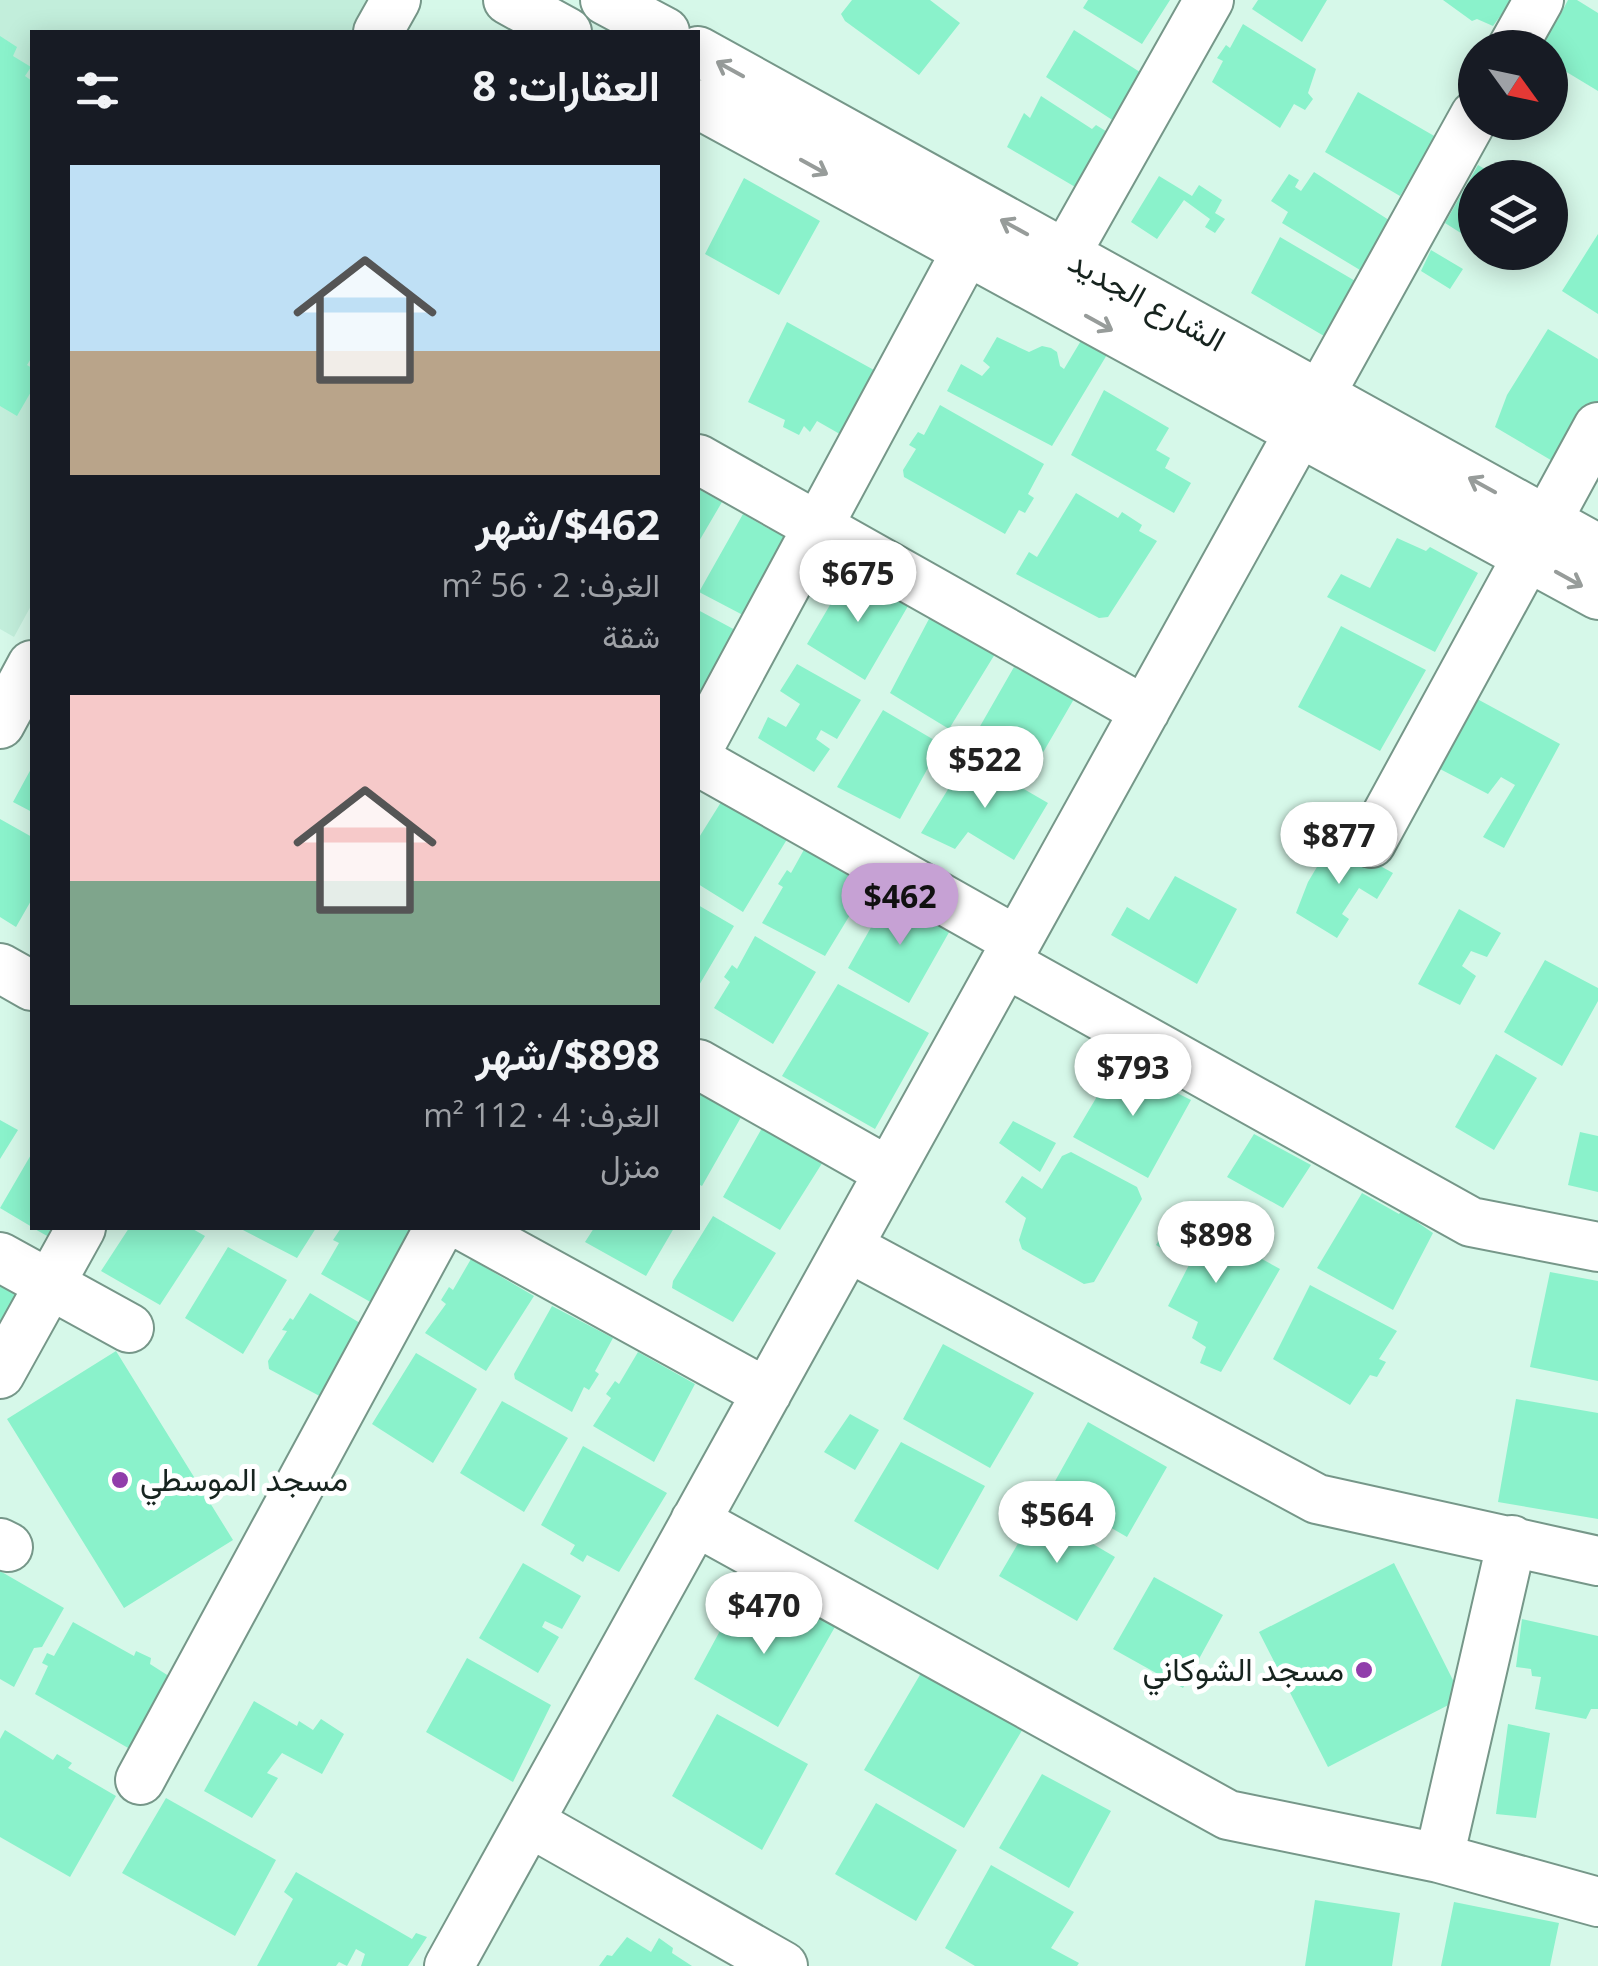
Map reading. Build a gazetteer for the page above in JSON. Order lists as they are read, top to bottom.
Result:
{
  "streets": {
    "street": ["الشارع الجديد"]
  },
  "places": ["مسجد الموسطي", "مسجد الشوكاني"],
  "north": "bottom right",
  "page": {
    "heading": "العقارات: 8",
    "list": [
      {
        "name": "$462/شهر",
        "note": "الغرف: 2 · 56 m² · شقة"
      },
      {
        "name": "$898/شهر",
        "note": "الغرف: 4 · 112 m² · منزل"
      }
    ],
    "price": [
      "$675",
      "$522",
      "$877",
      "$462",
      "$793",
      "$898",
      "$564",
      "$470"
    ]
  }
}
